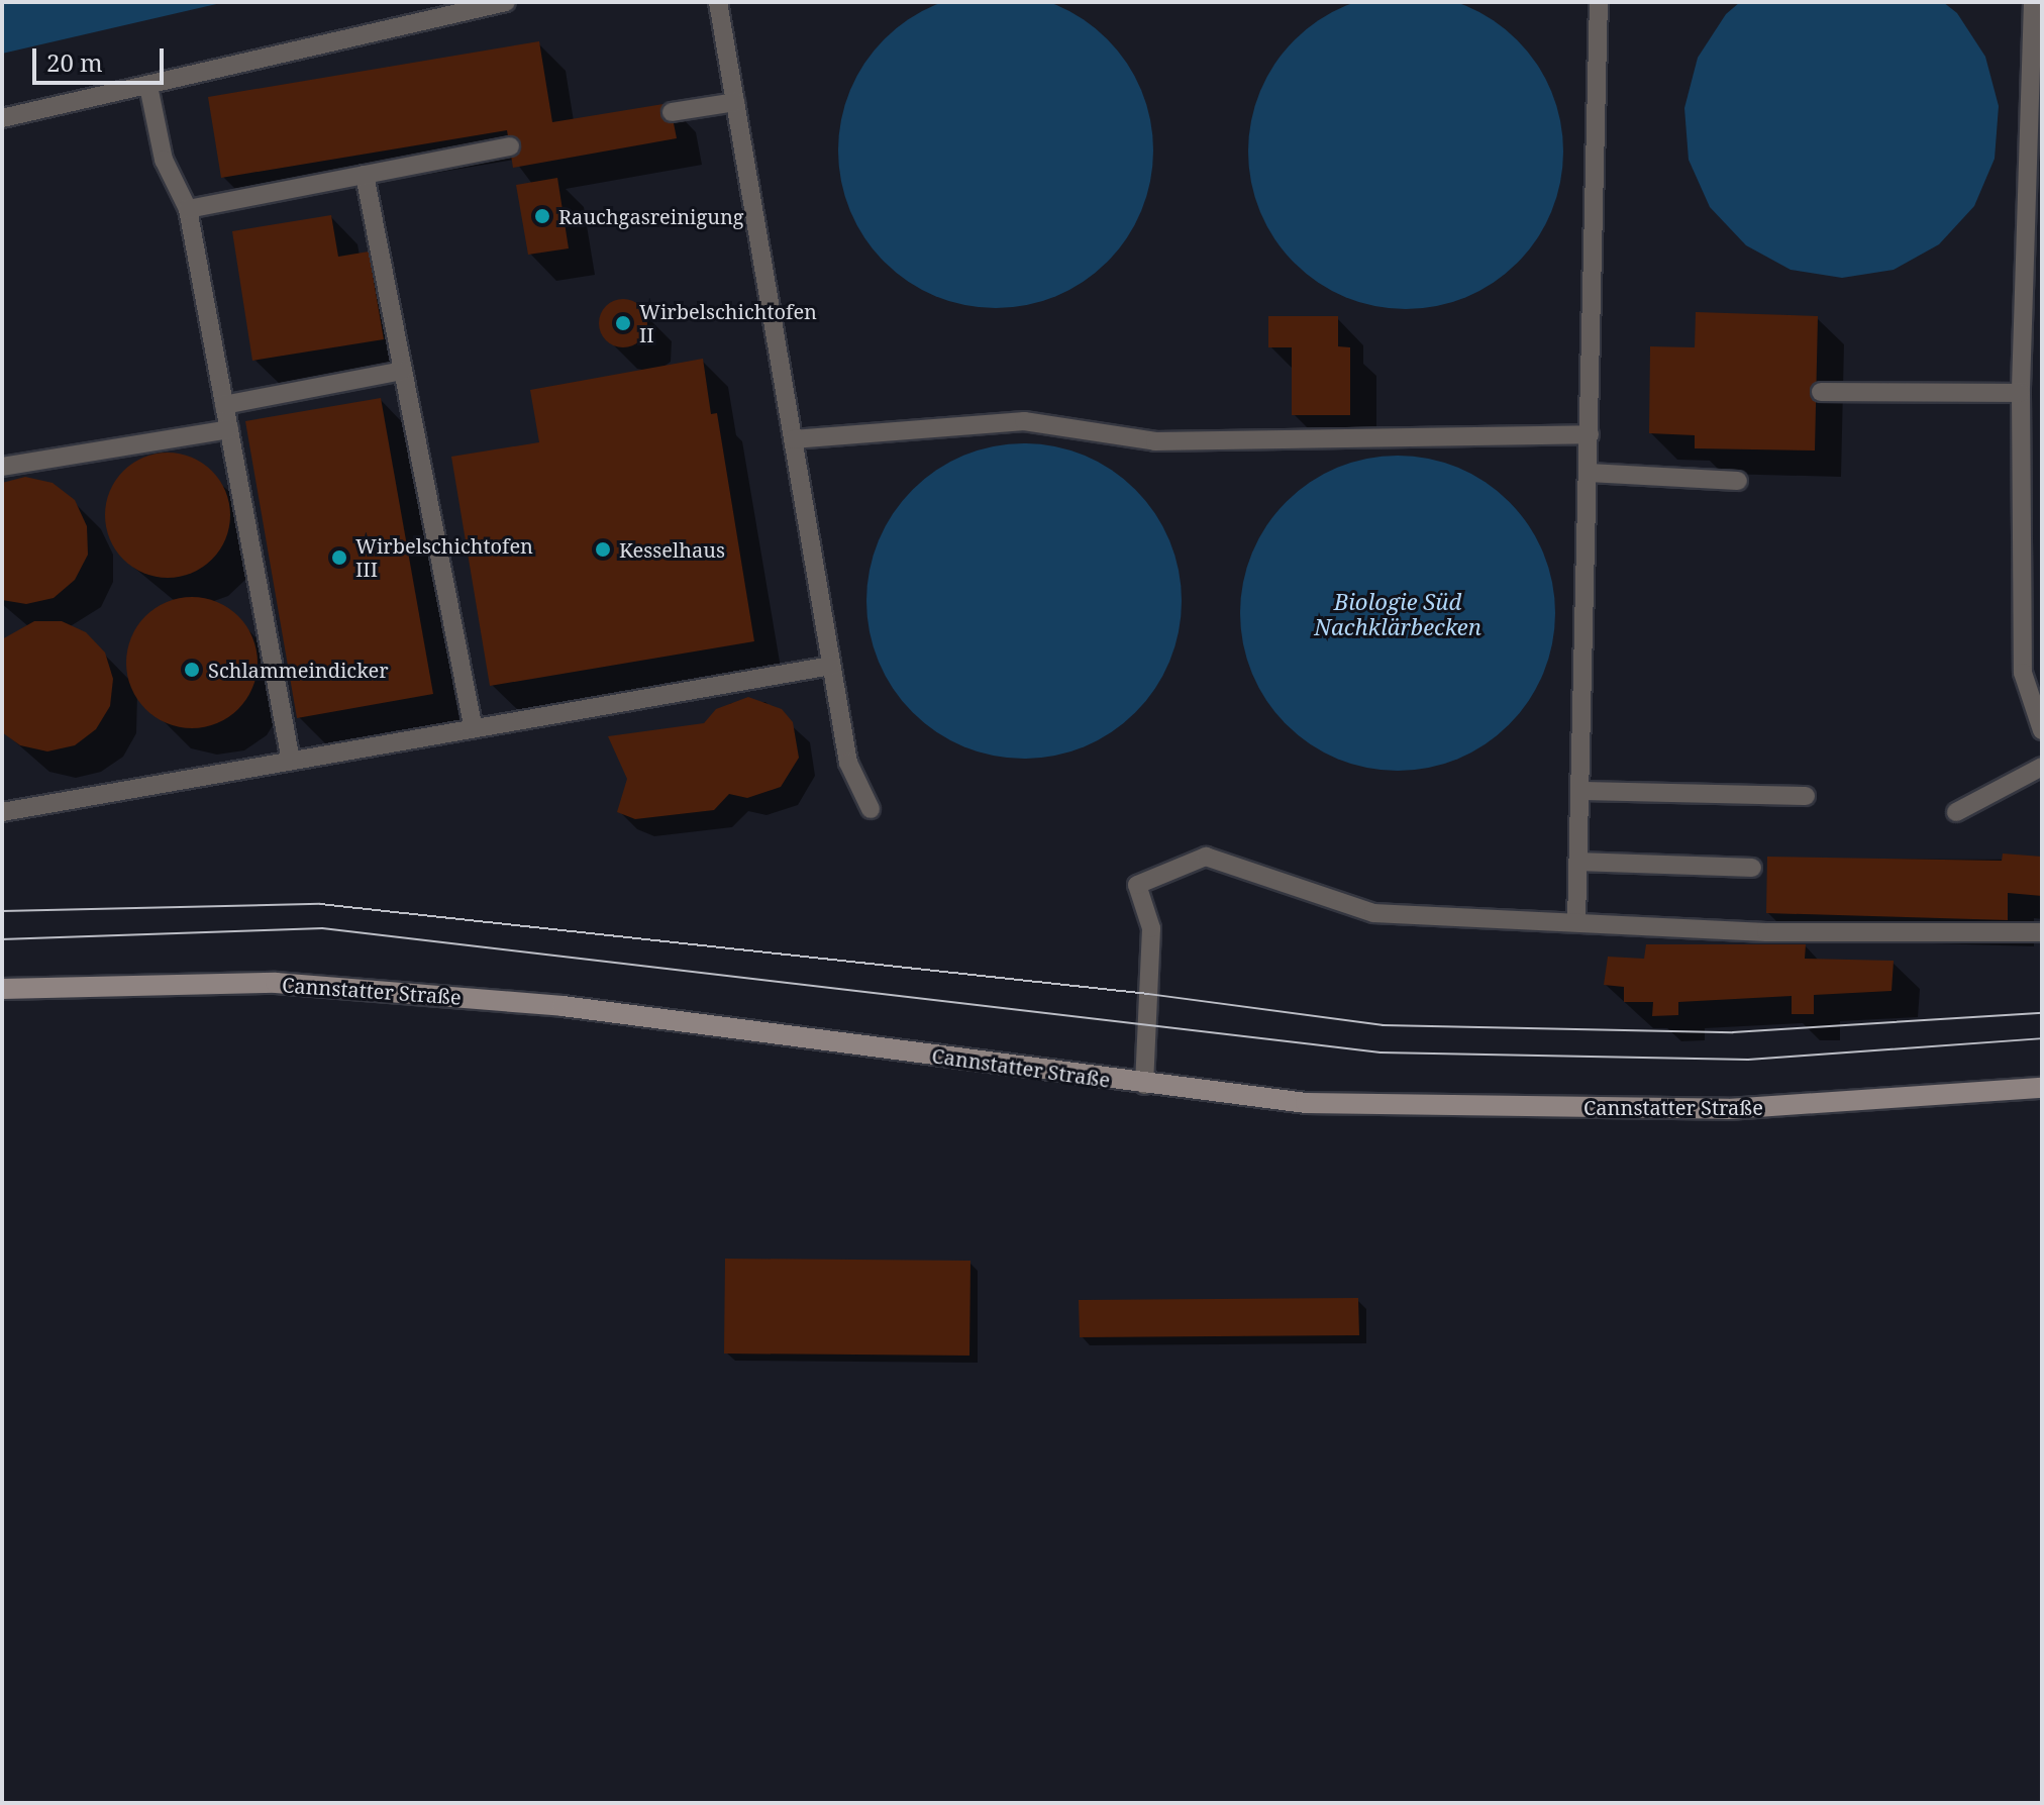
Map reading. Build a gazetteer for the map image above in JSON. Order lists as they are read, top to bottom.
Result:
{
  "streets": {
    "main road": ["Cannstatter Straße"]
  },
  "water": ["Biologie Süd Nachklärbecken"],
  "places": [
    "Rauchgasreinigung",
    "Wirbelschichtofen II",
    "Kesselhaus",
    "Wirbelschichtofen III",
    "Schlammeindicker"
  ],
  "scale_bar": "20 m"
}
